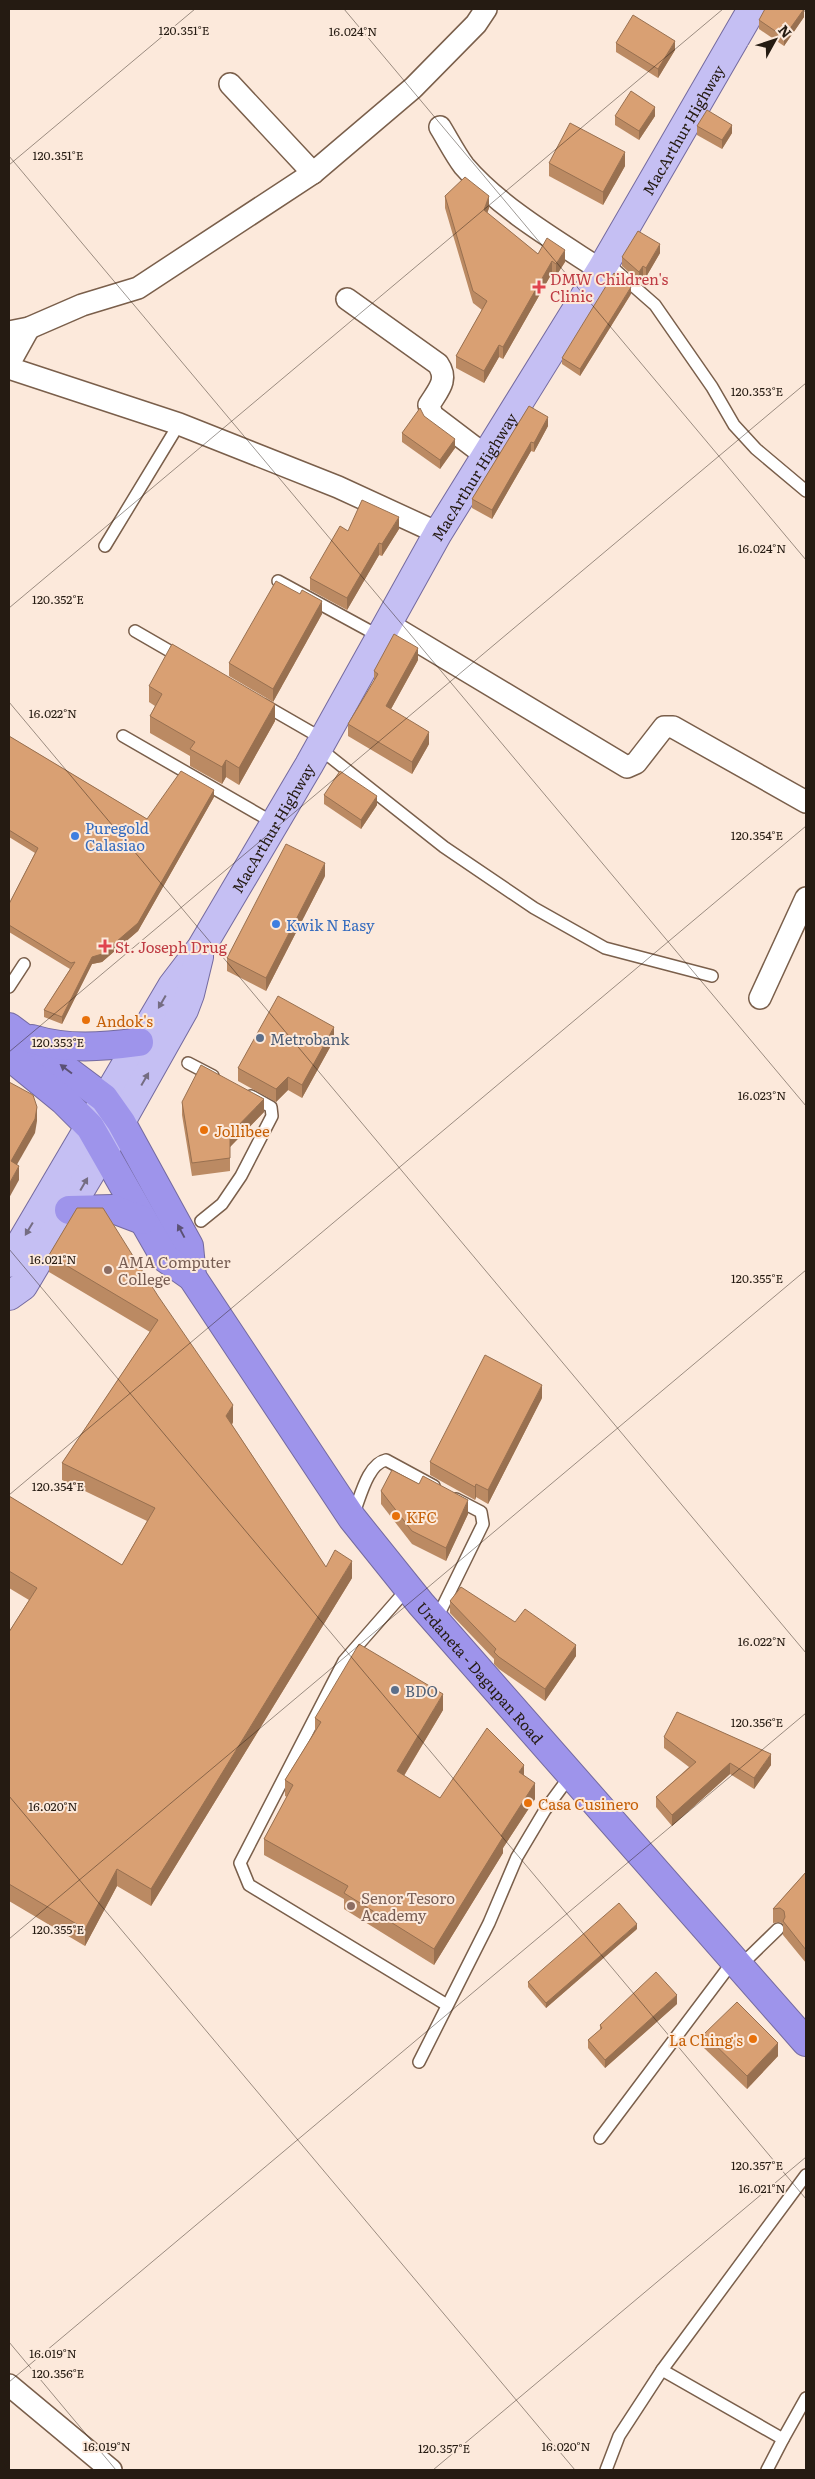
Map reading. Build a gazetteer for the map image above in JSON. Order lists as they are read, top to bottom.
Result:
{
  "streets": {
    "highway": ["Urdaneta - Dagupan Road"],
    "main road": ["MacArthur Highway"]
  },
  "crossings": [
    ["MacArthur Highway", "Urdaneta - Dagupan Road"]
  ],
  "places": {
    "health": ["DMW Children's Clinic", "St. Joseph Drug"],
    "other": [
      "Puregold Calasiao",
      "Kwik N Easy",
      "Andok's",
      "Metrobank",
      "Jollibee",
      "AMA Computer College",
      "KFC",
      "BDO",
      "Casa Cusinero",
      "Senor Tesoro Academy",
      "La Ching's"
    ]
  },
  "north": "top right",
  "coordinates": [
    "120.351°E",
    "16.024°N",
    "120.353°E",
    "120.352°E",
    "16.022°N",
    "120.354°E",
    "16.023°N",
    "16.021°N",
    "120.355°E",
    "120.356°E",
    "16.020°N",
    "120.357°E",
    "16.019°N"
  ]
}
